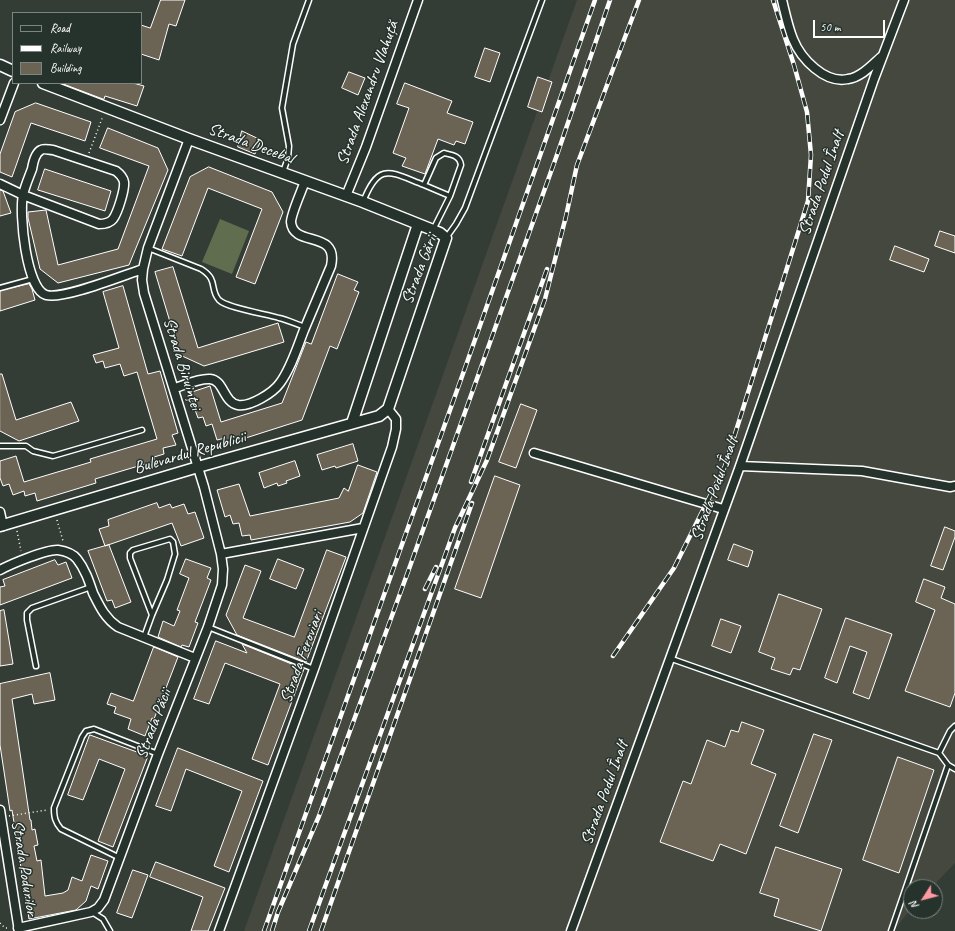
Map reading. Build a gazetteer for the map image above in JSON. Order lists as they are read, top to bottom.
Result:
{
  "streets": {
    "street": [
      "Strada Alexandru Vlahuță",
      "Strada Decebal",
      "Strada Podul Înalt",
      "Strada Gării",
      "Strada Biruinței",
      "Bulevardul Republicii",
      "Strada Feroviari",
      "Strada Păcii",
      "Strada Podurilor"
    ]
  },
  "crossings": [
    ["Strada Alexandru Vlahuță", "Strada Decebal"],
    ["Strada Decebal", "Strada Gării"],
    ["Strada Decebal", "Strada Biruinței"],
    ["Strada Gării", "Bulevardul Republicii"],
    ["Strada Biruinței", "Bulevardul Republicii"],
    ["Strada Biruinței", "Strada Păcii"],
    ["Bulevardul Republicii", "Strada Păcii"]
  ],
  "legend": ["Road", "Railway", "Building"],
  "scale_bar": "50 m",
  "north": "bottom left"
}
